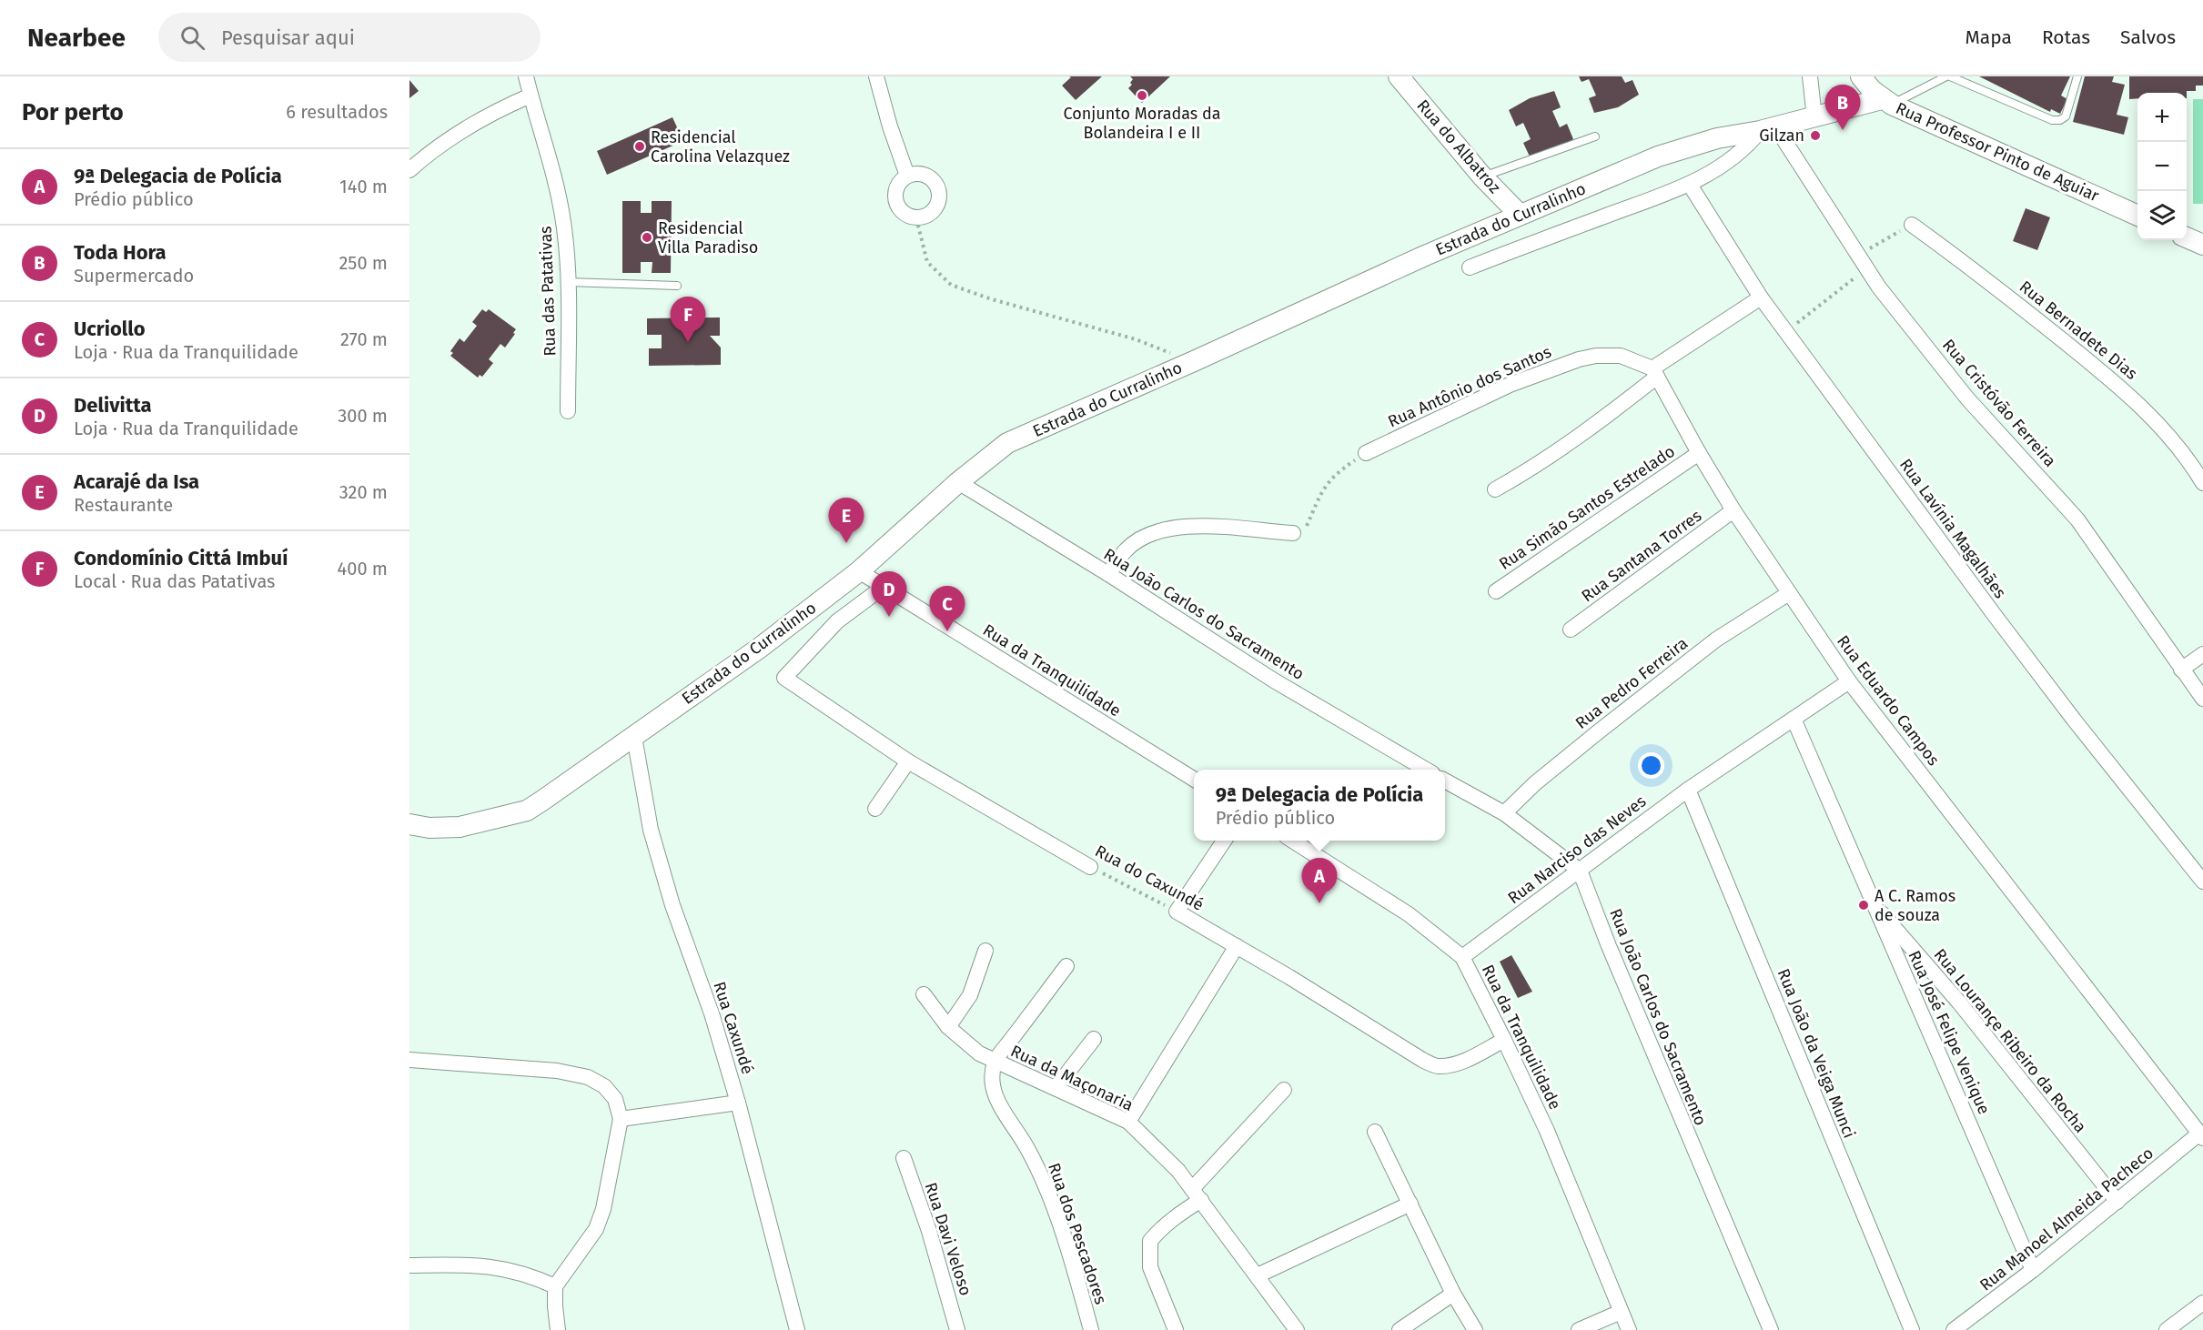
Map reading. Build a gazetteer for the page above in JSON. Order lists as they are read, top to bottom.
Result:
{
  "streets": {
    "street": [
      "Rua do Albatroz",
      "Rua Professor Pinto de Aguiar",
      "Estrada do Curralinho",
      "Rua das Patativas",
      "Rua Bernadete Dias",
      "Rua Antônio dos Santos",
      "Rua Cristóvão Ferreira",
      "Rua Simão Santos Estrelado",
      "Rua Lavínia Magalhães",
      "Rua Santana Torres",
      "Rua João Carlos do Sacramento",
      "Rua da Tranquilidade",
      "Rua Pedro Ferreira",
      "Rua Eduardo Campos",
      "Rua Narciso das Neves",
      "Rua do Caxundé",
      "Rua Caxundé",
      "Rua José Felipe Venique",
      "Rua Lourançe Ribeiro da Rocha",
      "Rua João da Veiga Munci",
      "Rua da Maçonaria",
      "Rua Manoel Almeida Pacheco",
      "Rua dos Pescadores",
      "Rua Davi Veloso"
    ]
  },
  "crossings": [
    ["Rua do Albatroz", "Estrada do Curralinho"],
    ["Rua Professor Pinto de Aguiar", "Estrada do Curralinho"],
    ["Estrada do Curralinho", "Rua Cristóvão Ferreira"],
    ["Estrada do Curralinho", "Rua João Carlos do Sacramento"],
    ["Estrada do Curralinho", "Rua da Tranquilidade"],
    ["Estrada do Curralinho", "Rua Caxundé"],
    ["Rua Antônio dos Santos", "Rua Eduardo Campos"],
    ["Rua Simão Santos Estrelado", "Rua Eduardo Campos"],
    ["Rua Santana Torres", "Rua Eduardo Campos"],
    ["Rua João Carlos do Sacramento", "Rua Narciso das Neves"],
    ["Rua da Tranquilidade", "Rua Narciso das Neves"],
    ["Rua da Tranquilidade", "Rua do Caxundé"],
    ["Rua Pedro Ferreira", "Rua Eduardo Campos"],
    ["Rua Eduardo Campos", "Rua Narciso das Neves"],
    ["Rua Eduardo Campos", "Rua Manoel Almeida Pacheco"],
    ["Rua Narciso das Neves", "Rua José Felipe Venique"],
    ["Rua Narciso das Neves", "Rua João da Veiga Munci"],
    ["Rua José Felipe Venique", "Rua Lourançe Ribeiro da Rocha"],
    ["Rua José Felipe Venique", "Rua Manoel Almeida Pacheco"],
    ["Rua Lourançe Ribeiro da Rocha", "Rua Manoel Almeida Pacheco"],
    ["Rua da Maçonaria", "Rua dos Pescadores"]
  ],
  "places": [
    "Conjunto Moradas da Bolandeira I e II",
    "Gilzan",
    "Residencial Carolina Velazquez",
    "Residencial Villa Paradiso",
    "A C. Ramos de souza"
  ],
  "page": {
    "header": "Nearbee",
    "search": "Pesquisar aqui",
    "nav": ["Mapa", "Rotas", "Salvos"],
    "heading": ["Por perto", "6 resultados"],
    "pins": [
      "B",
      "F",
      "E",
      "D",
      "C",
      "A"
    ],
    "map_buttons": ["+", "−"],
    "list": [
      {
        "mark": "A",
        "name": "9ª Delegacia de Polícia",
        "note": "Prédio público",
        "value": "140 m"
      },
      {
        "mark": "B",
        "name": "Toda Hora",
        "note": "Supermercado",
        "value": "250 m"
      },
      {
        "mark": "C",
        "name": "Ucriollo",
        "note": "Loja · Rua da Tranquilidade",
        "value": "270 m"
      },
      {
        "mark": "D",
        "name": "Delivitta",
        "note": "Loja · Rua da Tranquilidade",
        "value": "300 m"
      },
      {
        "mark": "E",
        "name": "Acarajé da Isa",
        "note": "Restaurante",
        "value": "320 m"
      },
      {
        "mark": "F",
        "name": "Condomínio Cittá Imbuí",
        "note": "Local · Rua das Patativas",
        "value": "400 m"
      }
    ],
    "popup": ["9ª Delegacia de Polícia", "Prédio público"]
  }
}
